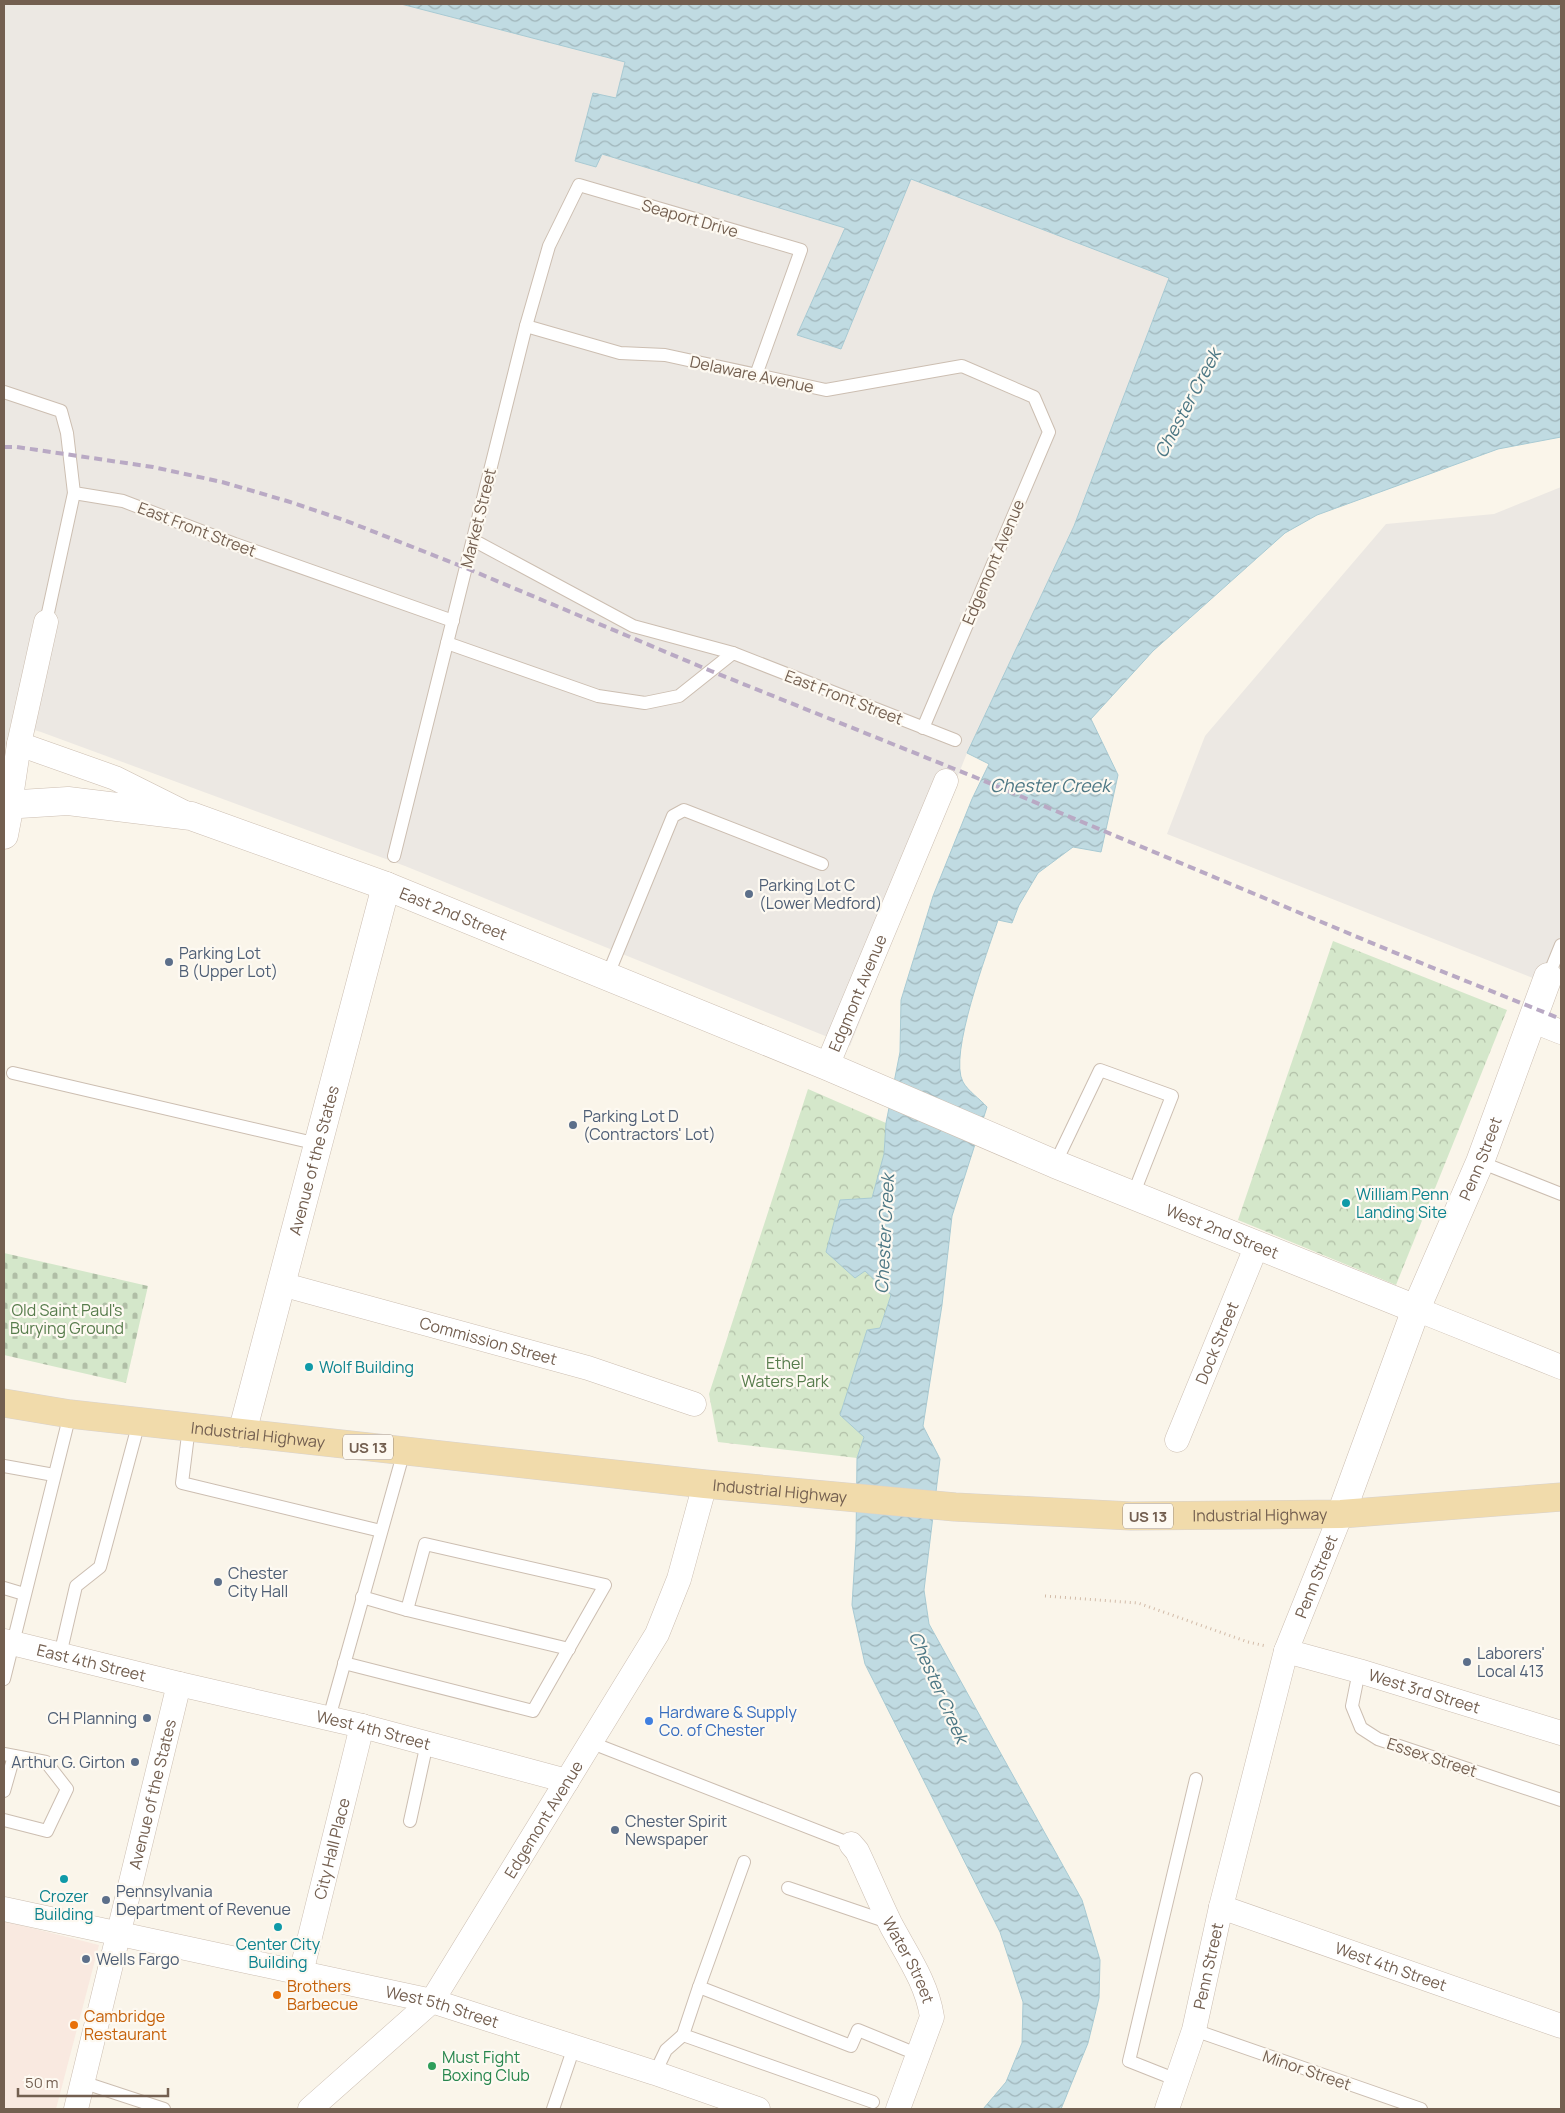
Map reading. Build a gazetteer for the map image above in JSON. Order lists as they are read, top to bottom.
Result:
{
  "streets": {
    "main road": ["Industrial Highway", "US 13"],
    "street": [
      "Edgemont Avenue",
      "East 2nd Street",
      "Edgmont Avenue",
      "Penn Street",
      "Avenue of the States",
      "West 2nd Street",
      "Commission Street",
      "Dock Street",
      "East 4th Street",
      "West 3rd Street",
      "West 4th Street",
      "City Hall Place",
      "Water Street",
      "West 5th Street"
    ],
    "lane": [
      "Seaport Drive",
      "Delaware Avenue",
      "Market Street",
      "East Front Street",
      "Essex Street",
      "Minor Street"
    ]
  },
  "crossings": [
    ["Seaport Drive", "Delaware Avenue"],
    ["Seaport Drive", "Market Street"],
    ["Delaware Avenue", "Market Street"],
    ["Delaware Avenue", "Edgemont Avenue"],
    ["Market Street", "East Front Street"],
    ["East Front Street", "Edgemont Avenue"],
    ["Edgemont Avenue", "Industrial Highway"],
    ["Edgemont Avenue", "West 4th Street"],
    ["Edgemont Avenue", "West 5th Street"],
    ["East 2nd Street", "Edgmont Avenue"],
    ["East 2nd Street", "Avenue of the States"],
    ["East 2nd Street", "West 2nd Street"],
    ["Penn Street", "West 2nd Street"],
    ["Penn Street", "Industrial Highway"],
    ["Penn Street", "West 3rd Street"],
    ["Penn Street", "West 4th Street"],
    ["Penn Street", "Minor Street"],
    ["Avenue of the States", "Commission Street"],
    ["Avenue of the States", "Industrial Highway"],
    ["Avenue of the States", "East 4th Street"],
    ["Avenue of the States", "West 4th Street"],
    ["Avenue of the States", "West 5th Street"],
    ["West 2nd Street", "Dock Street"],
    ["East 4th Street", "West 4th Street"],
    ["West 3rd Street", "Essex Street"],
    ["West 4th Street", "City Hall Place"],
    ["City Hall Place", "West 5th Street"]
  ],
  "water": ["Chester Creek"],
  "parks": ["Old Saint Paul's Burying Ground", "Ethel Waters Park"],
  "places": [
    "Parking Lot C (Lower Medford)",
    "Parking Lot B (Upper Lot)",
    "Parking Lot D (Contractors' Lot)",
    "William Penn Landing Site",
    "Wolf Building",
    "Chester City Hall",
    "Laborers' Local 413",
    "CH Planning",
    "Hardware & Supply Co. of Chester",
    "Arthur G. Girton",
    "Chester Spirit Newspaper",
    "Crozer Building",
    "Pennsylvania Department of Revenue",
    "Center City Building",
    "Wells Fargo",
    "Brothers Barbecue",
    "Cambridge Restaurant",
    "Must Fight Boxing Club"
  ],
  "scale_bar": "50 m"
}
